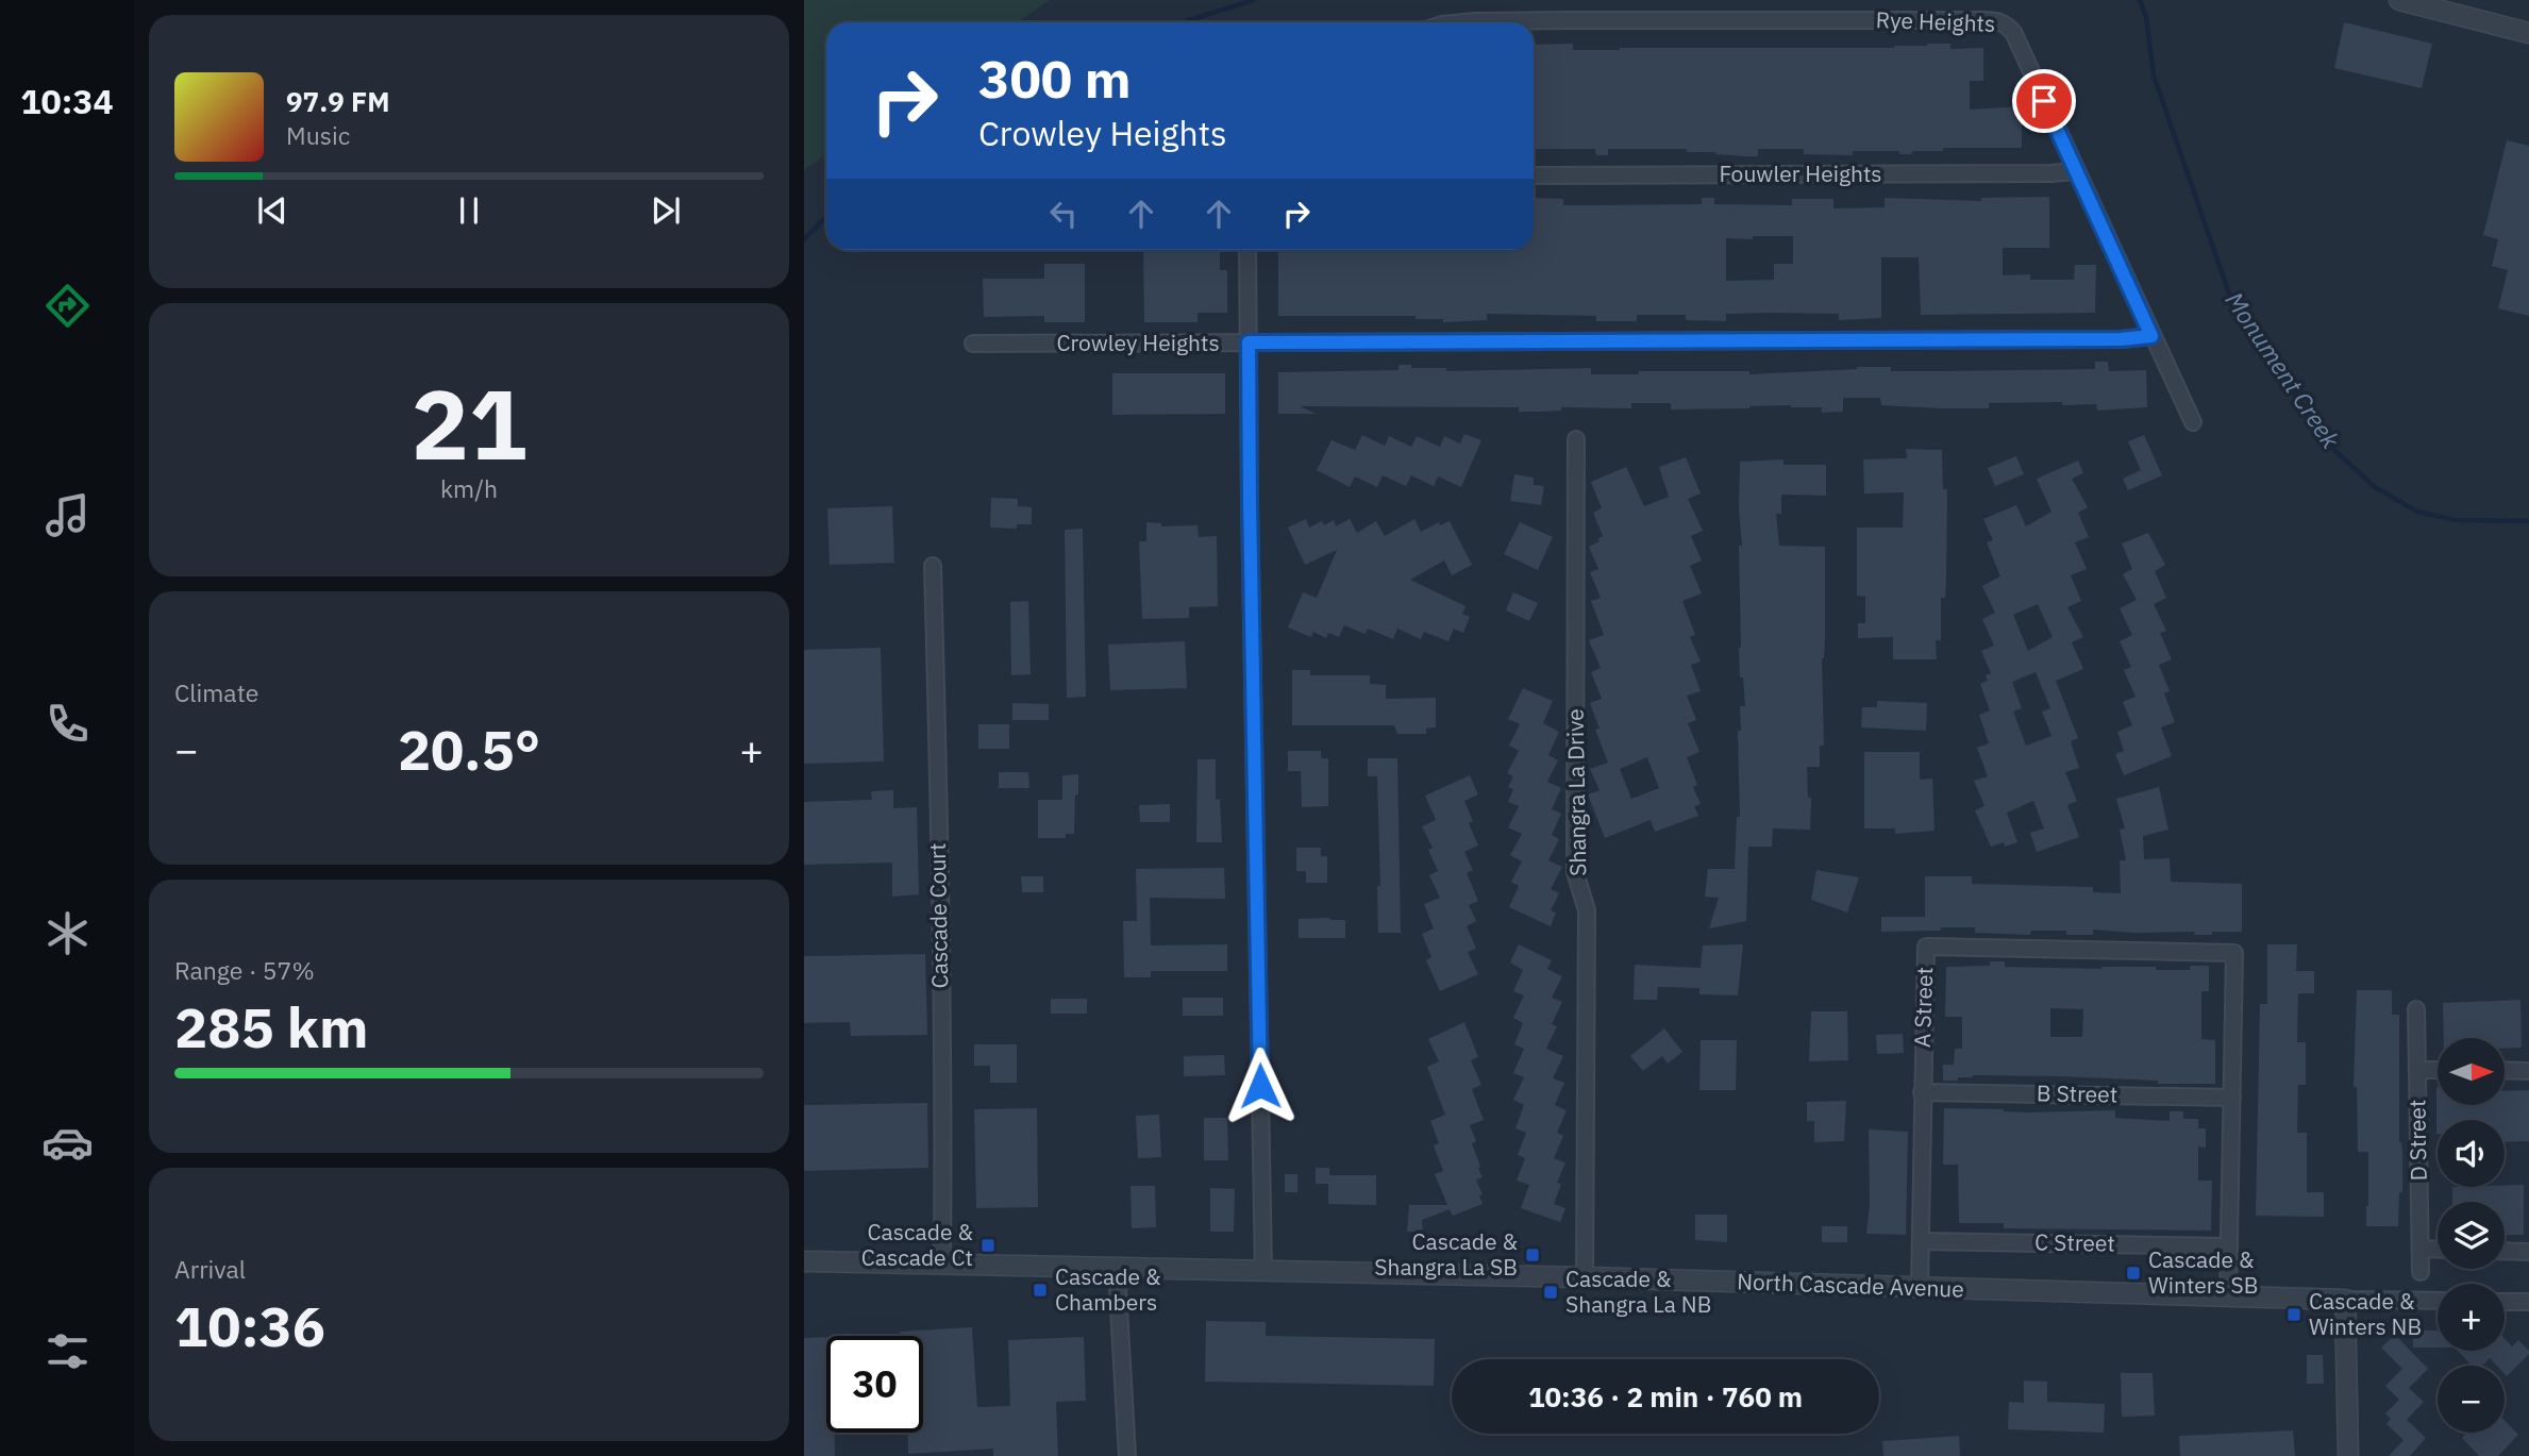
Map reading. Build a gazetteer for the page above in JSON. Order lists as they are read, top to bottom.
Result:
{
  "streets": {
    "street": [
      "Rye Heights",
      "Fouwler Heights",
      "Crowley Heights",
      "Shangra La Drive",
      "Cascade Court",
      "A Street",
      "B Street",
      "D Street",
      "C Street",
      "North Cascade Avenue"
    ]
  },
  "crossings": [
    ["Rye Heights", "Fouwler Heights"],
    ["Rye Heights", "Crowley Heights"],
    ["Shangra La Drive", "North Cascade Avenue"],
    ["Cascade Court", "North Cascade Avenue"],
    ["A Street", "B Street"],
    ["A Street", "C Street"],
    ["A Street", "North Cascade Avenue"],
    ["D Street", "North Cascade Avenue"]
  ],
  "water": ["Monument Creek"],
  "places": {
    "transit": [
      "Cascade & Cascade Ct",
      "Cascade & Shangra La SB",
      "Cascade & Winters SB",
      "Cascade & Chambers",
      "Cascade & Shangra La NB",
      "Cascade & Winters NB"
    ]
  },
  "north": "right",
  "page": {
    "tabs": "10:34",
    "turn": ["300 m", "Crowley Heights"],
    "song": ["97.9 FM", "Music"],
    "tile": [
      ["21", "km/h"],
      "Climate",
      ["Range · 57%", "285 km"],
      ["Arrival", "10:36"]
    ],
    "heat": ["−", "20.5°", "+"],
    "map_buttons": ["+", "−"],
    "limit": "30",
    "trip": "10:36 · 2 min · 760 m"
  }
}
